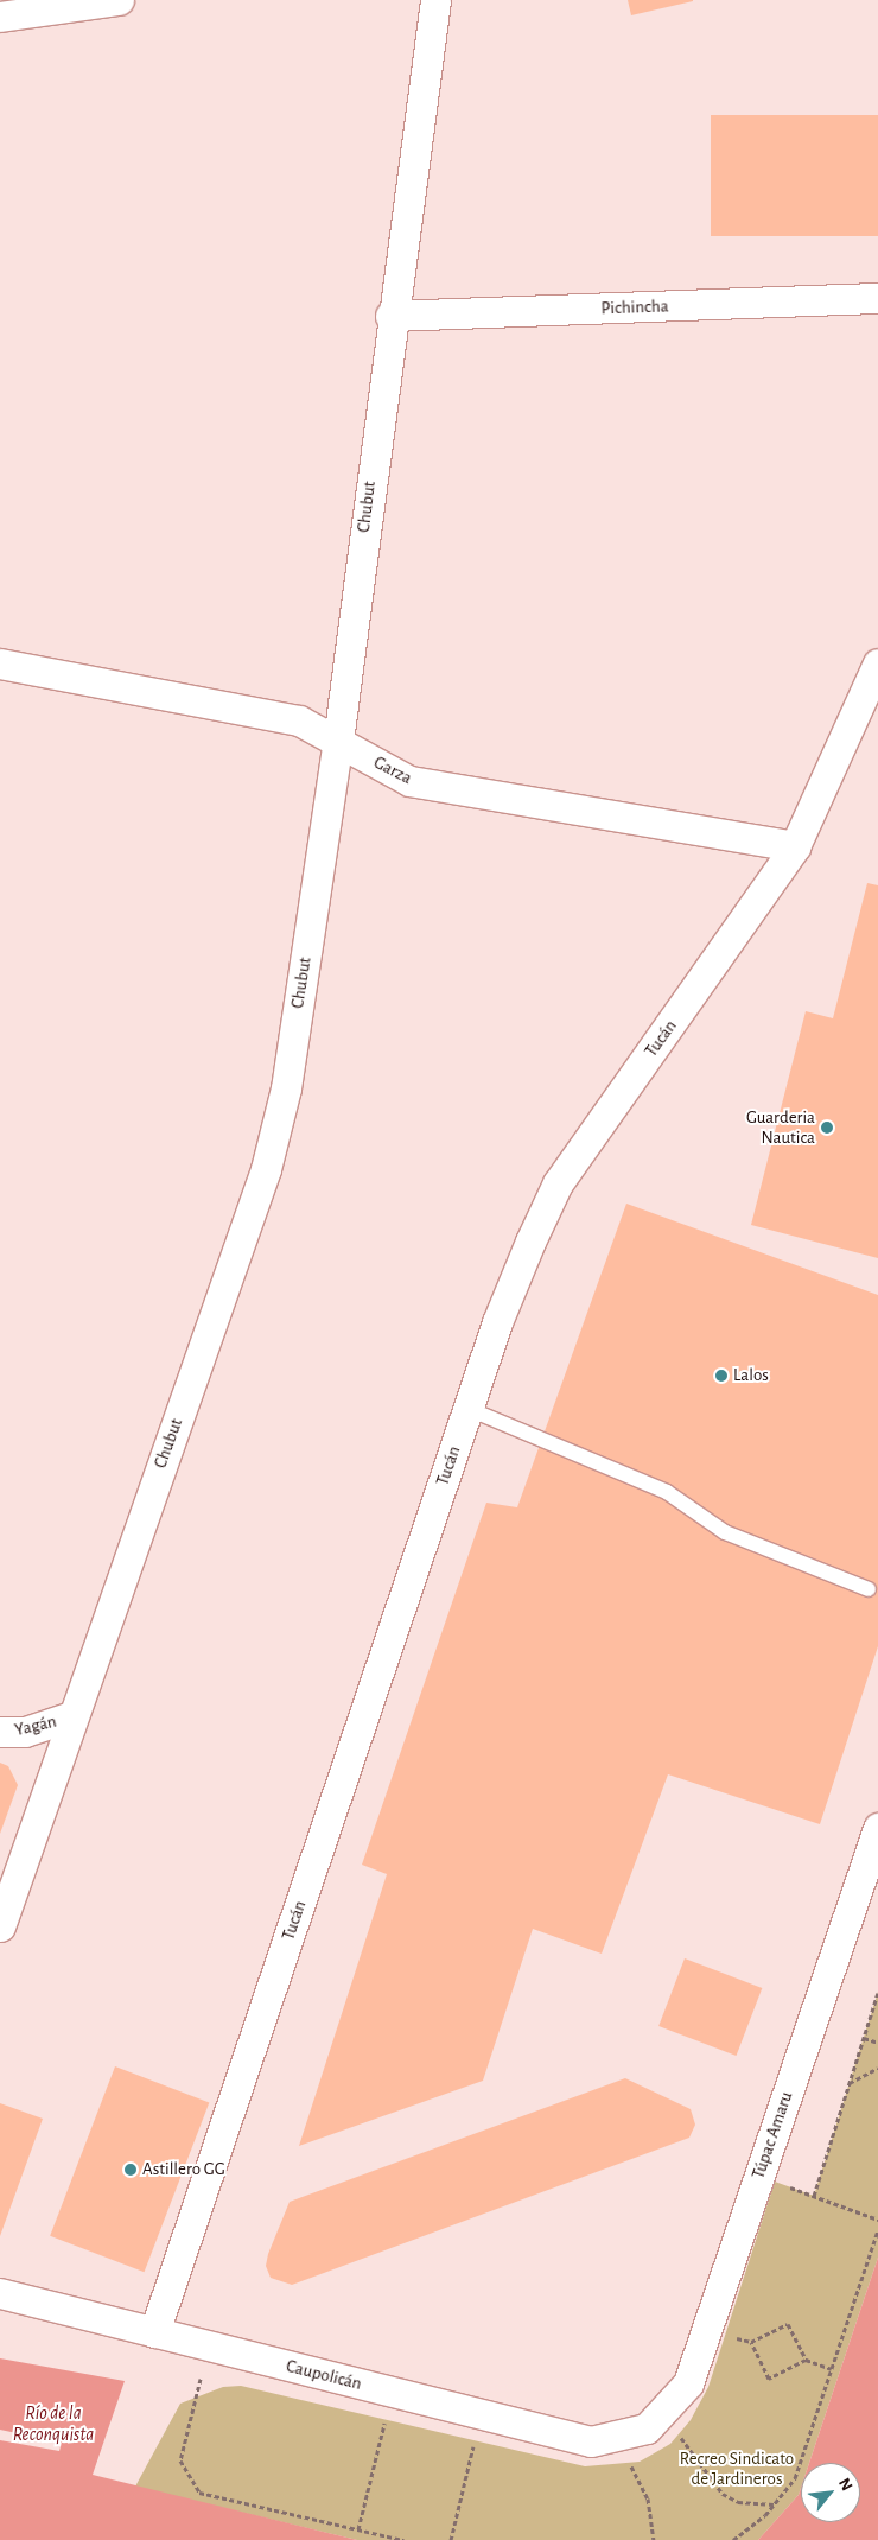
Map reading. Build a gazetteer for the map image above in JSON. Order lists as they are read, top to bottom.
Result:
{
  "streets": {
    "street": [
      "Pichincha",
      "Chubut",
      "Garza",
      "Tucán",
      "Yagán",
      "Túpac Amaru",
      "Caupolicán"
    ]
  },
  "crossings": [
    ["Pichincha", "Chubut"],
    ["Chubut", "Garza"],
    ["Chubut", "Yagán"],
    ["Garza", "Tucán"],
    ["Tucán", "Caupolicán"],
    ["Túpac Amaru", "Caupolicán"]
  ],
  "water": ["Río de la Reconquista"],
  "parks": ["Recreo Sindicato de Jardineros"],
  "places": ["Guarderia Nautica", "Lalos", "Astillero GG"],
  "north": "top right"
}
